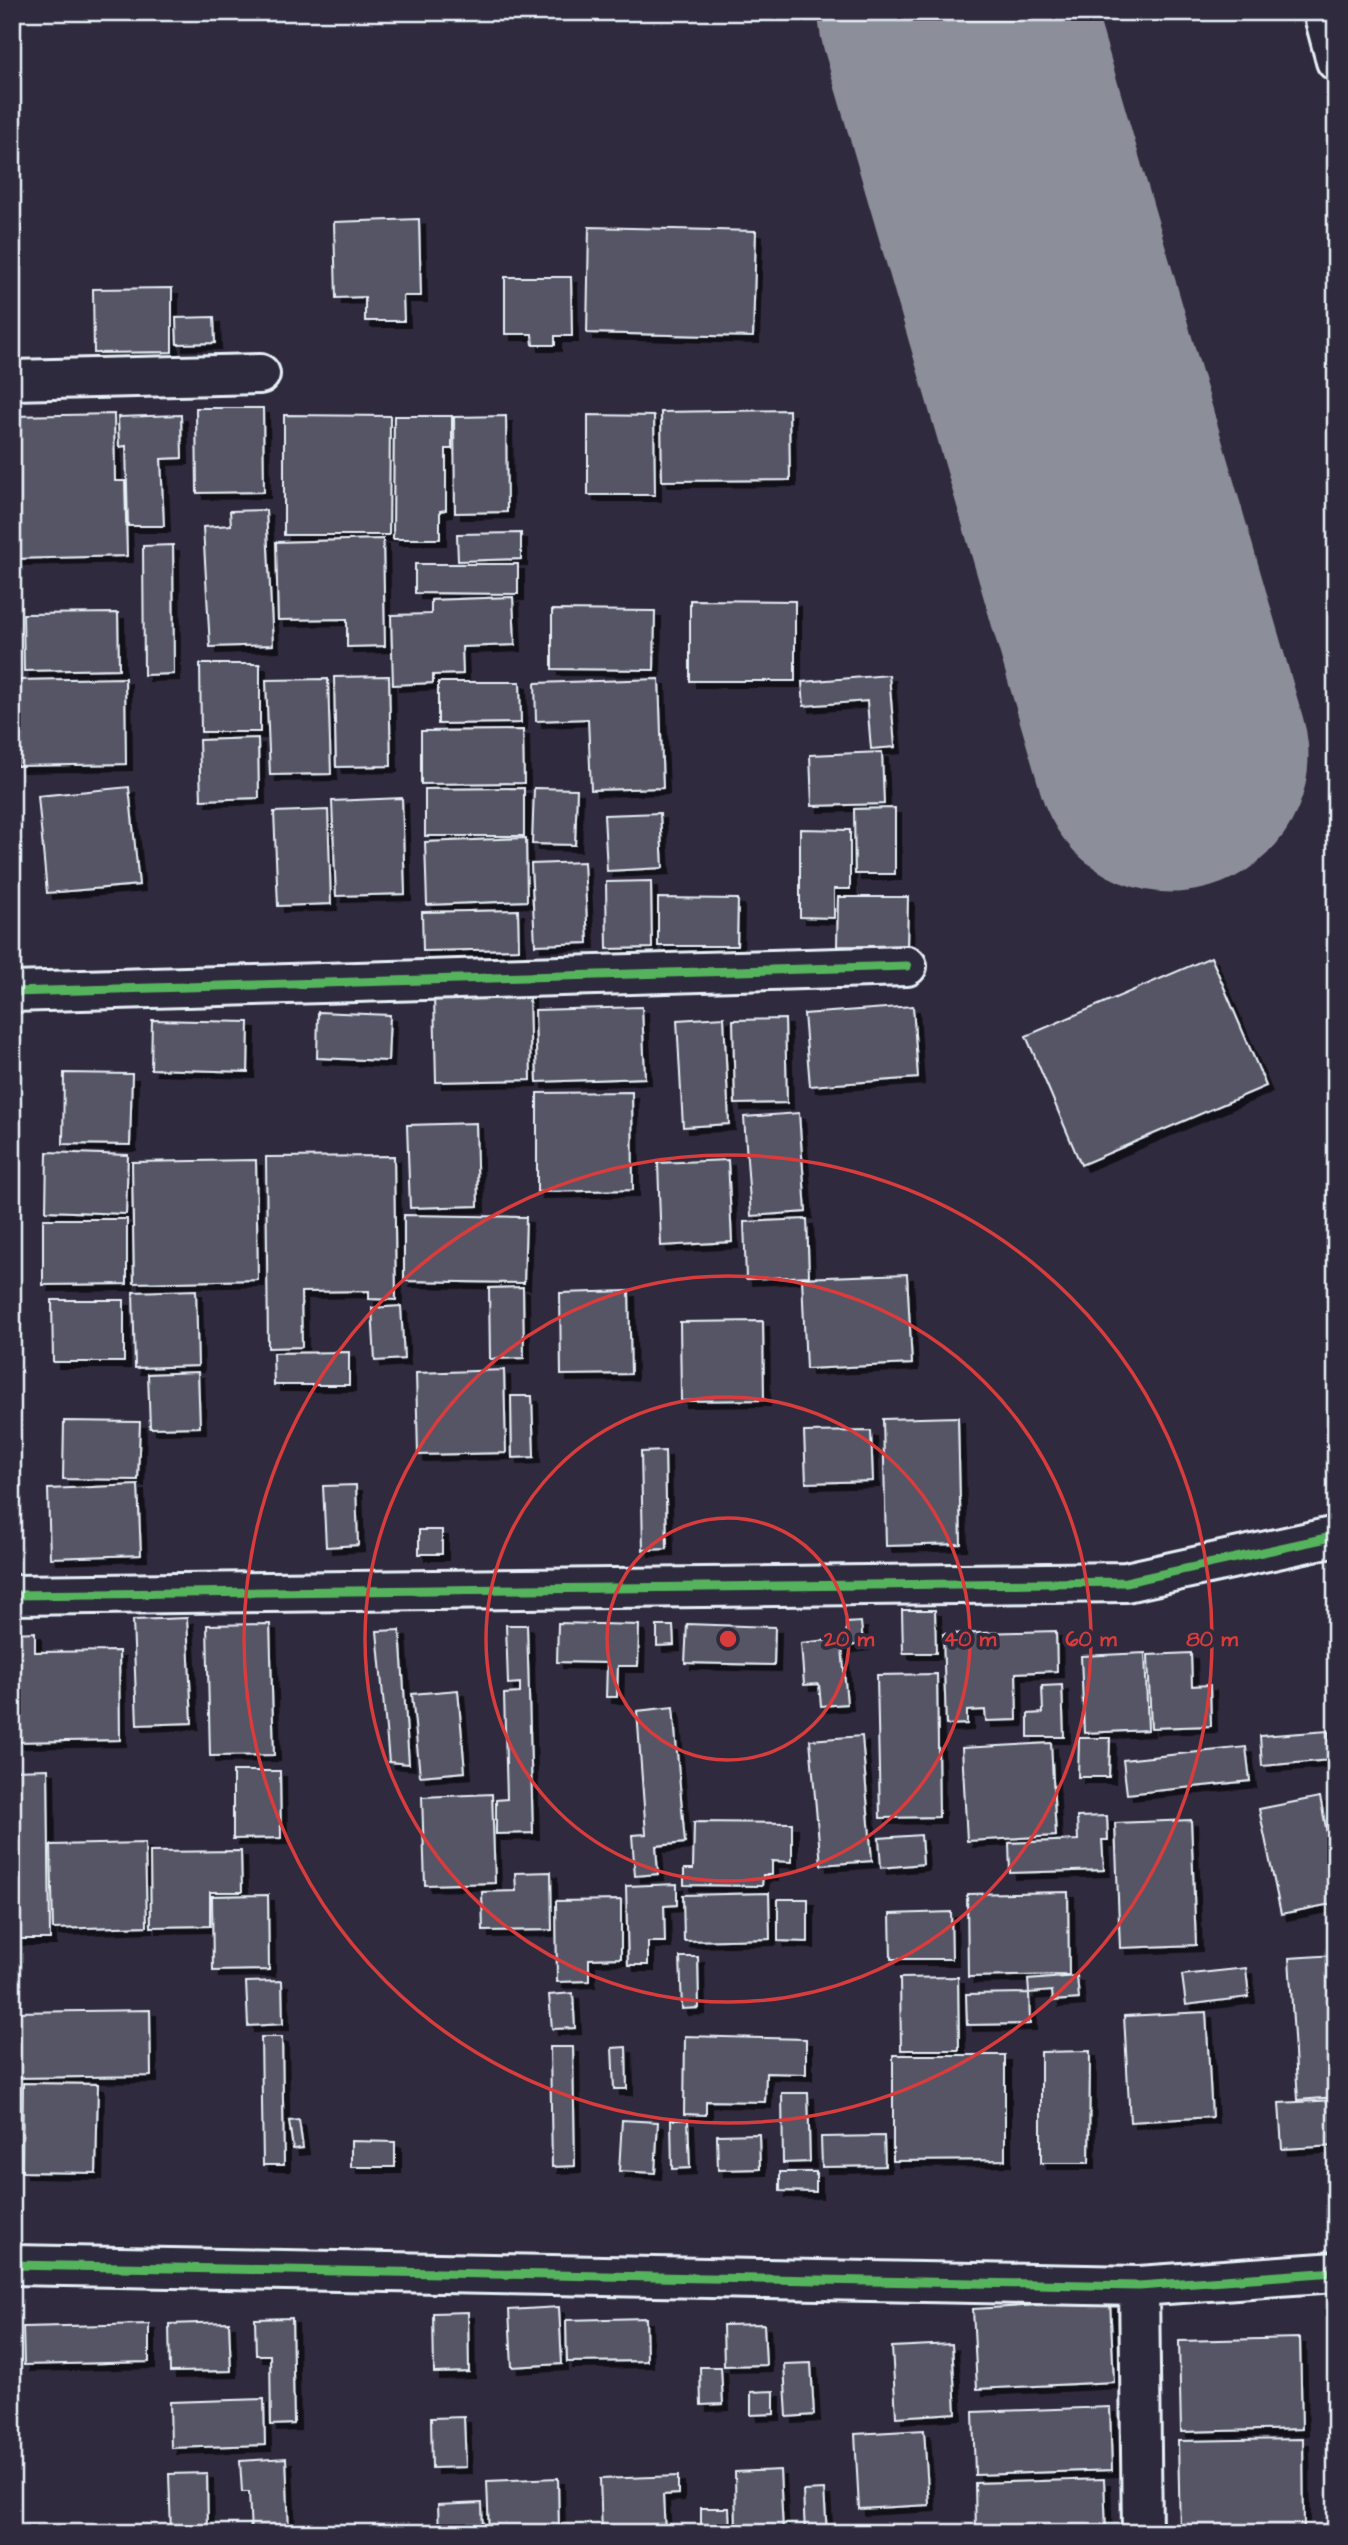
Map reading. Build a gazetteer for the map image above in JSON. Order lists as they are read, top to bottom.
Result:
{
  "rings": [
    "20 m",
    "40 m",
    "60 m",
    "80 m"
  ]
}
